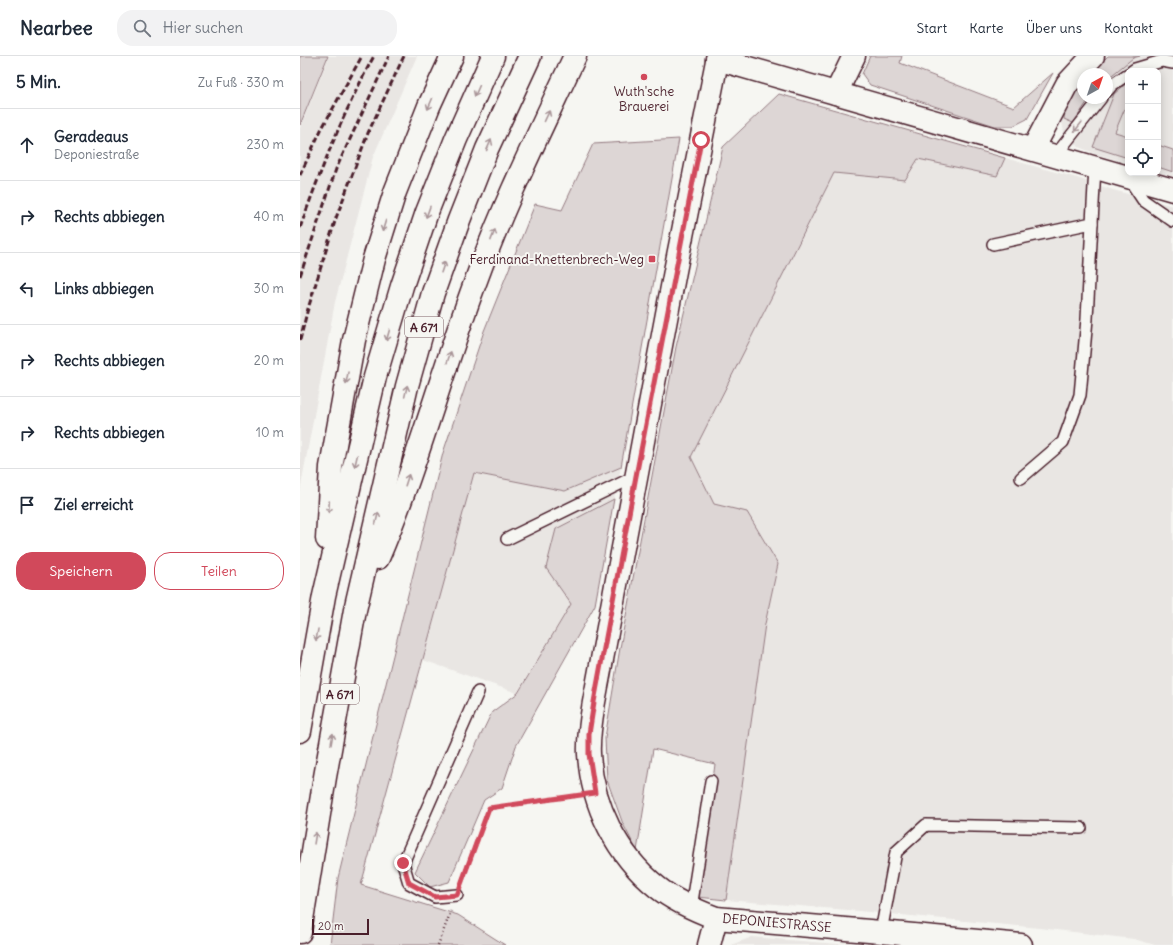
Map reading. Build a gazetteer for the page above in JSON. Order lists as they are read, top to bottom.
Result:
{
  "streets": {
    "main road": ["A 671", "DEPONIESTRASSE"]
  },
  "places": {
    "other": ["Wuth'sche Brauerei"],
    "transit": ["Ferdinand-Knettenbrech-Weg"]
  },
  "scale_bar": "20 m",
  "north": "top right",
  "page": {
    "header": "Nearbee",
    "search": "Hier suchen",
    "nav": [
      "Start",
      "Karte",
      "Über uns",
      "Kontakt"
    ],
    "heading": ["5 Min.", "Zu Fuß · 330 m"],
    "map_buttons": ["+", "−"],
    "list": [
      ["Geradeaus", "Deponiestraße", "230 m"],
      ["Rechts abbiegen", "40 m"],
      ["Links abbiegen", "30 m"],
      ["Rechts abbiegen", "20 m"],
      ["Rechts abbiegen", "10 m"],
      "Ziel erreicht"
    ],
    "buttons": ["Speichern", "Teilen"],
    "scale": "20 m"
  }
}
